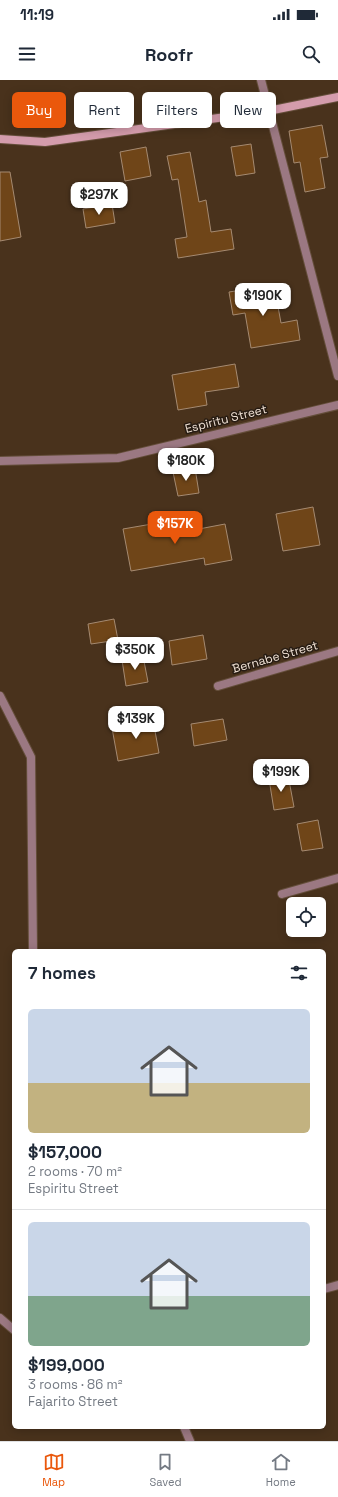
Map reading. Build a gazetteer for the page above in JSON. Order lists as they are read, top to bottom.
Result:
{
  "streets": {
    "street": ["Espiritu Street", "Bernabe Street"]
  },
  "page": {
    "status": "11:19",
    "header": "Roofr",
    "chip": [
      "Buy",
      "Rent",
      "Filters",
      "New"
    ],
    "price": [
      "$297K",
      "$190K",
      "$180K",
      "$157K",
      "$350K",
      "$139K",
      "$199K"
    ],
    "heading": "7 homes",
    "list": [
      {
        "name": "$157,000",
        "note": "2 rooms · 70 m² · Espiritu Street"
      },
      {
        "name": "$199,000",
        "note": "3 rooms · 86 m² · Fajarito Street"
      }
    ],
    "tabs": ["Map", "Saved", "Home"]
  }
}
